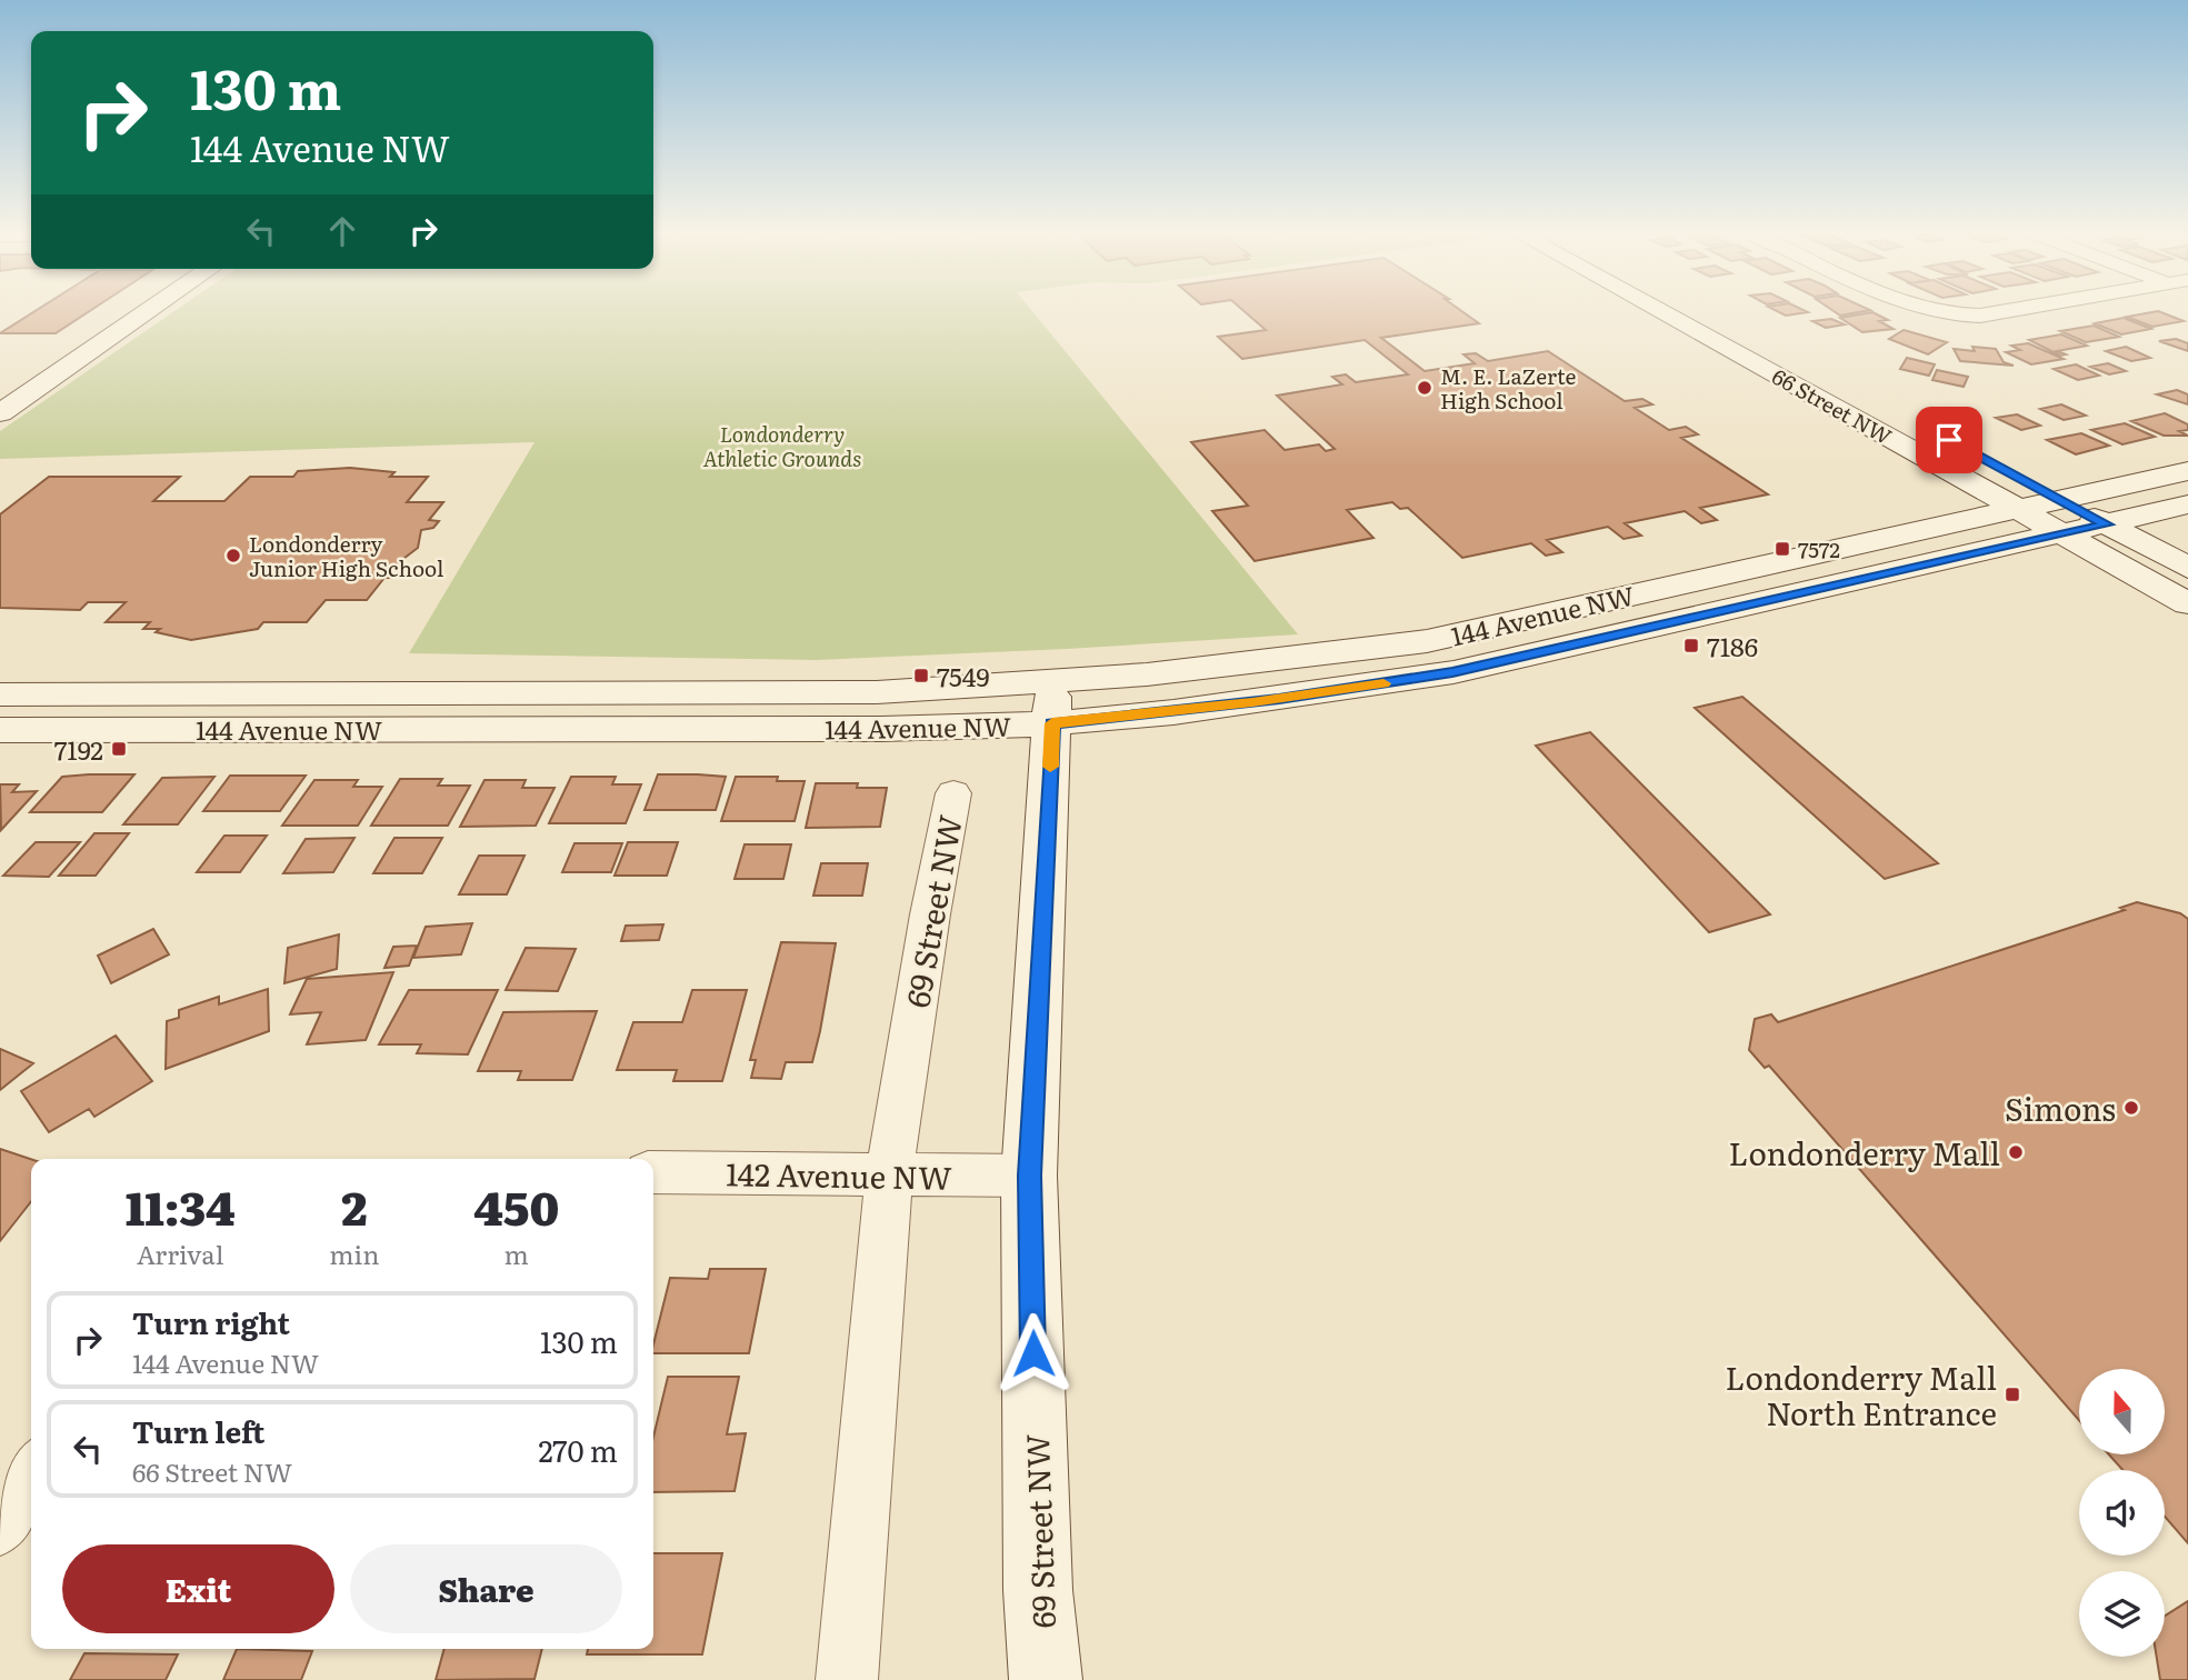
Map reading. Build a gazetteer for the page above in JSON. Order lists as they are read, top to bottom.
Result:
{
  "streets": {
    "street": [
      "66 Street NW",
      "144 Avenue NW",
      "69 Street NW",
      "142 Avenue NW"
    ]
  },
  "crossings": [
    ["66 Street NW", "144 Avenue NW"],
    ["144 Avenue NW", "69 Street NW"],
    ["69 Street NW", "142 Avenue NW"]
  ],
  "parks": ["Londonderry Athletic Grounds"],
  "places": {
    "other": [
      "M. E. LaZerte High School",
      "Londonderry Junior High School",
      "Simons",
      "Londonderry Mall"
    ],
    "transit": [
      "7572",
      "7186",
      "7549",
      "7192",
      "Londonderry Mall North Entrance"
    ]
  },
  "north": "top",
  "page": {
    "turn": ["130 m", "144 Avenue NW"],
    "eta": [
      "11:34",
      "Arrival",
      "2",
      "min",
      "450",
      "m"
    ],
    "list": [
      {
        "name": "Turn right",
        "note": "144 Avenue NW",
        "value": "130 m"
      },
      {
        "name": "Turn left",
        "note": "66 Street NW",
        "value": "270 m"
      }
    ],
    "buttons": ["Exit", "Share"]
  }
}
